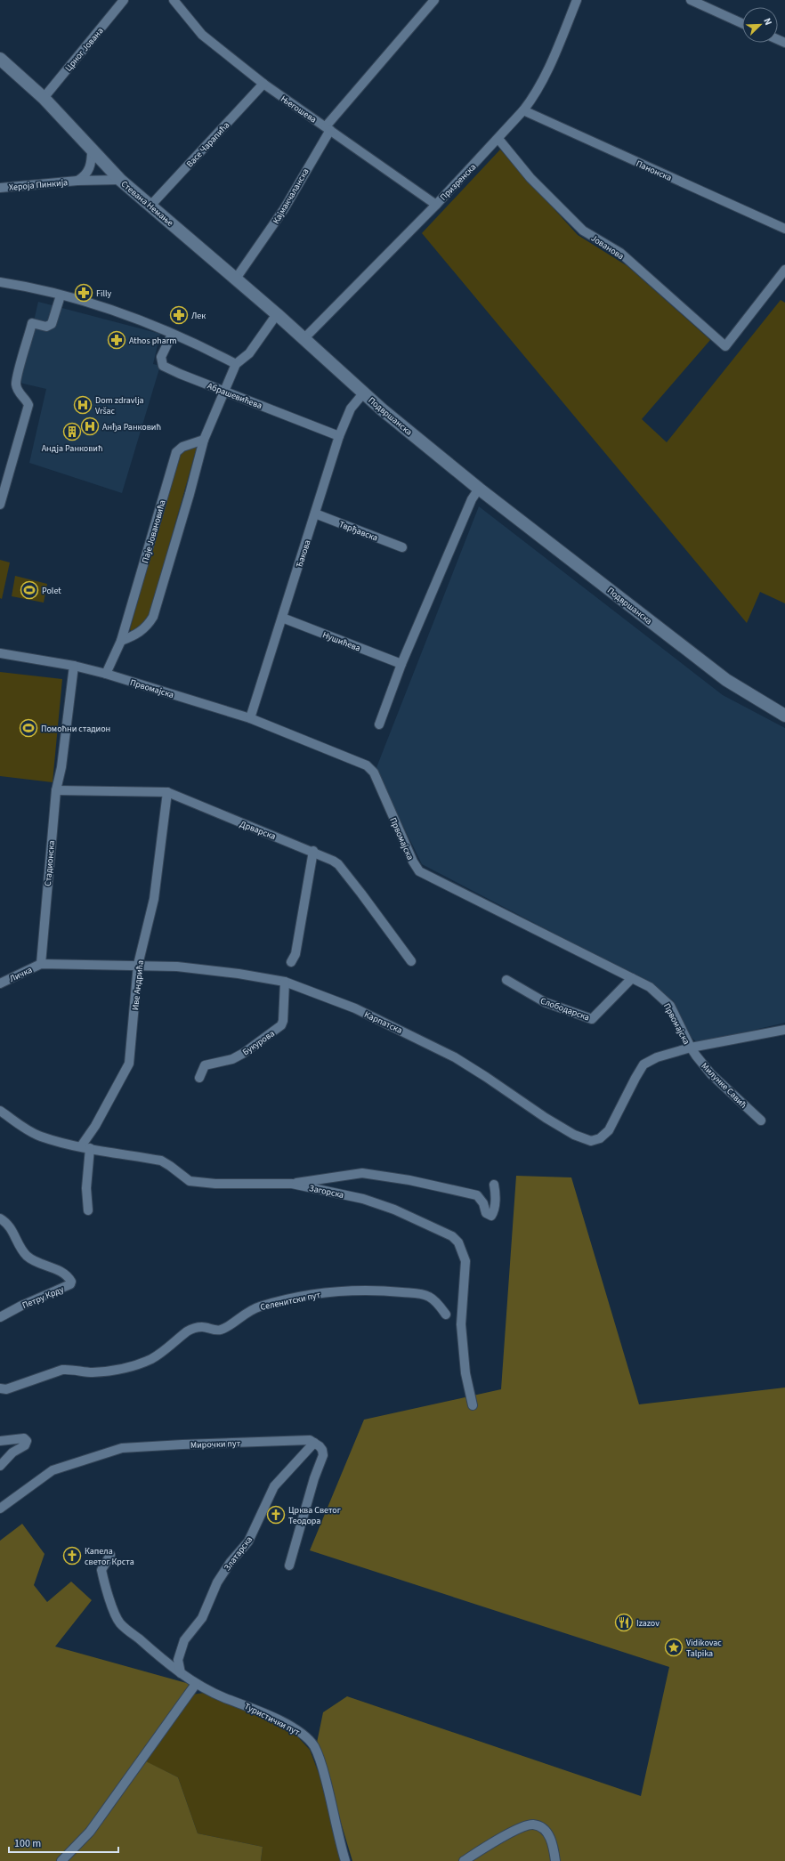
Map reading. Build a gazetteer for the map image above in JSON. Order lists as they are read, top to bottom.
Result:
{
  "streets": {
    "street": [
      "Црног Јована",
      "Његошева",
      "Васе Чарапића",
      "Панонска",
      "Призренска",
      "Хероја Пинкија",
      "Кајмакчаланска",
      "Стевана Немање",
      "Јованова",
      "Абрашевићева",
      "Подвршанска",
      "Тврђавска",
      "Паје Јовановића",
      "Ђакова",
      "Нушићева",
      "Првомајска",
      "Дрварска",
      "Стадионска",
      "Личка",
      "Иве Андрића",
      "Слободарска",
      "Карпатска",
      "Букурова",
      "Милунке Савић",
      "Загорска",
      "Петру Крду",
      "Селенитски пут",
      "Мирочки пут",
      "Златарска",
      "Туристички пут"
    ]
  },
  "crossings": [
    ["Црног Јована", "Стевана Немање"],
    ["Његошева", "Васе Чарапића"],
    ["Његошева", "Призренска"],
    ["Његошева", "Кајмакчаланска"],
    ["Васе Чарапића", "Стевана Немање"],
    ["Панонска", "Призренска"],
    ["Призренска", "Стевана Немање"],
    ["Призренска", "Јованова"],
    ["Призренска", "Подвршанска"],
    ["Хероја Пинкија", "Стевана Немање"],
    ["Кајмакчаланска", "Стевана Немање"],
    ["Стевана Немање", "Подвршанска"],
    ["Абрашевићева", "Ђакова"],
    ["Подвршанска", "Ђакова"],
    ["Тврђавска", "Ђакова"],
    ["Паје Јовановића", "Првомајска"],
    ["Ђакова", "Нушићева"],
    ["Ђакова", "Првомајска"],
    ["Првомајска", "Стадионска"],
    ["Првомајска", "Слободарска"],
    ["Првомајска", "Карпатска"],
    ["Првомајска", "Милунке Савић"],
    ["Дрварска", "Стадионска"],
    ["Дрварска", "Иве Андрића"],
    ["Стадионска", "Личка"],
    ["Иве Андрића", "Карпатска"],
    ["Иве Андрића", "Загорска"],
    ["Карпатска", "Букурова"],
    ["Карпатска", "Милунке Савић"],
    ["Мирочки пут", "Златарска"],
    ["Златарска", "Туристички пут"]
  ],
  "places": {
    "pharmacy": ["Filly", "Лек", "Athos pharm"],
    "hospital": ["Dom zdravlja Vršac", "Анђа Ранковић"],
    "building": ["Андја Ранковић"],
    "sports": ["Polet", "Помоћни стадион"],
    "church": ["Црква Светог Теодора", "Капела светог Крста"],
    "restaurant": ["Izazov"],
    "place": ["Vidikovac Talpika"]
  },
  "scale_bar": "100 m",
  "north": "top right"
}
